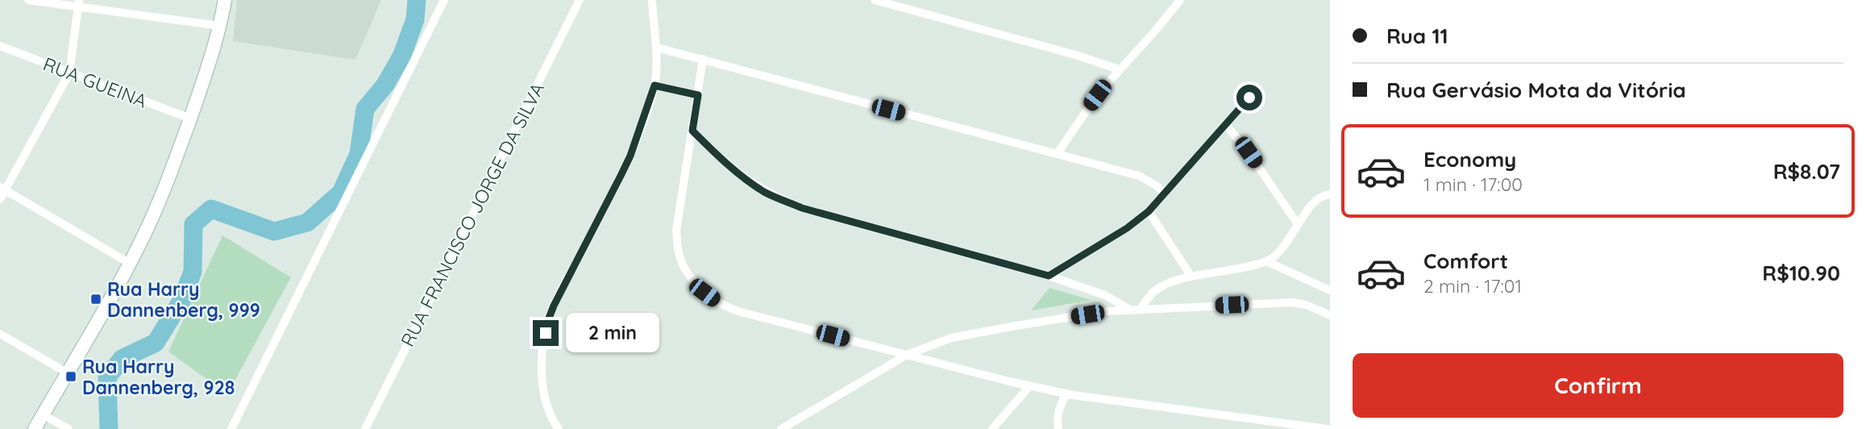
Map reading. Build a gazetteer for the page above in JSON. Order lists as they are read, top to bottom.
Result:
{
  "streets": {
    "street": ["RUA GUEINA", "RUA FRANCISCO JORGE DA SILVA"]
  },
  "places": {
    "transit": ["Rua Harry Dannenberg, 999", "Rua Harry Dannenberg, 928"]
  },
  "page": {
    "banner": ["Rua 11", "Rua Gervásio Mota da Vitória"],
    "list": [
      {
        "name": "Economy",
        "note": "1 min · 17:00",
        "value": "R$8.07"
      },
      {
        "name": "Comfort",
        "note": "2 min · 17:01",
        "value": "R$10.90"
      }
    ],
    "bubble": "2 min",
    "buttons": "Confirm"
  }
}
